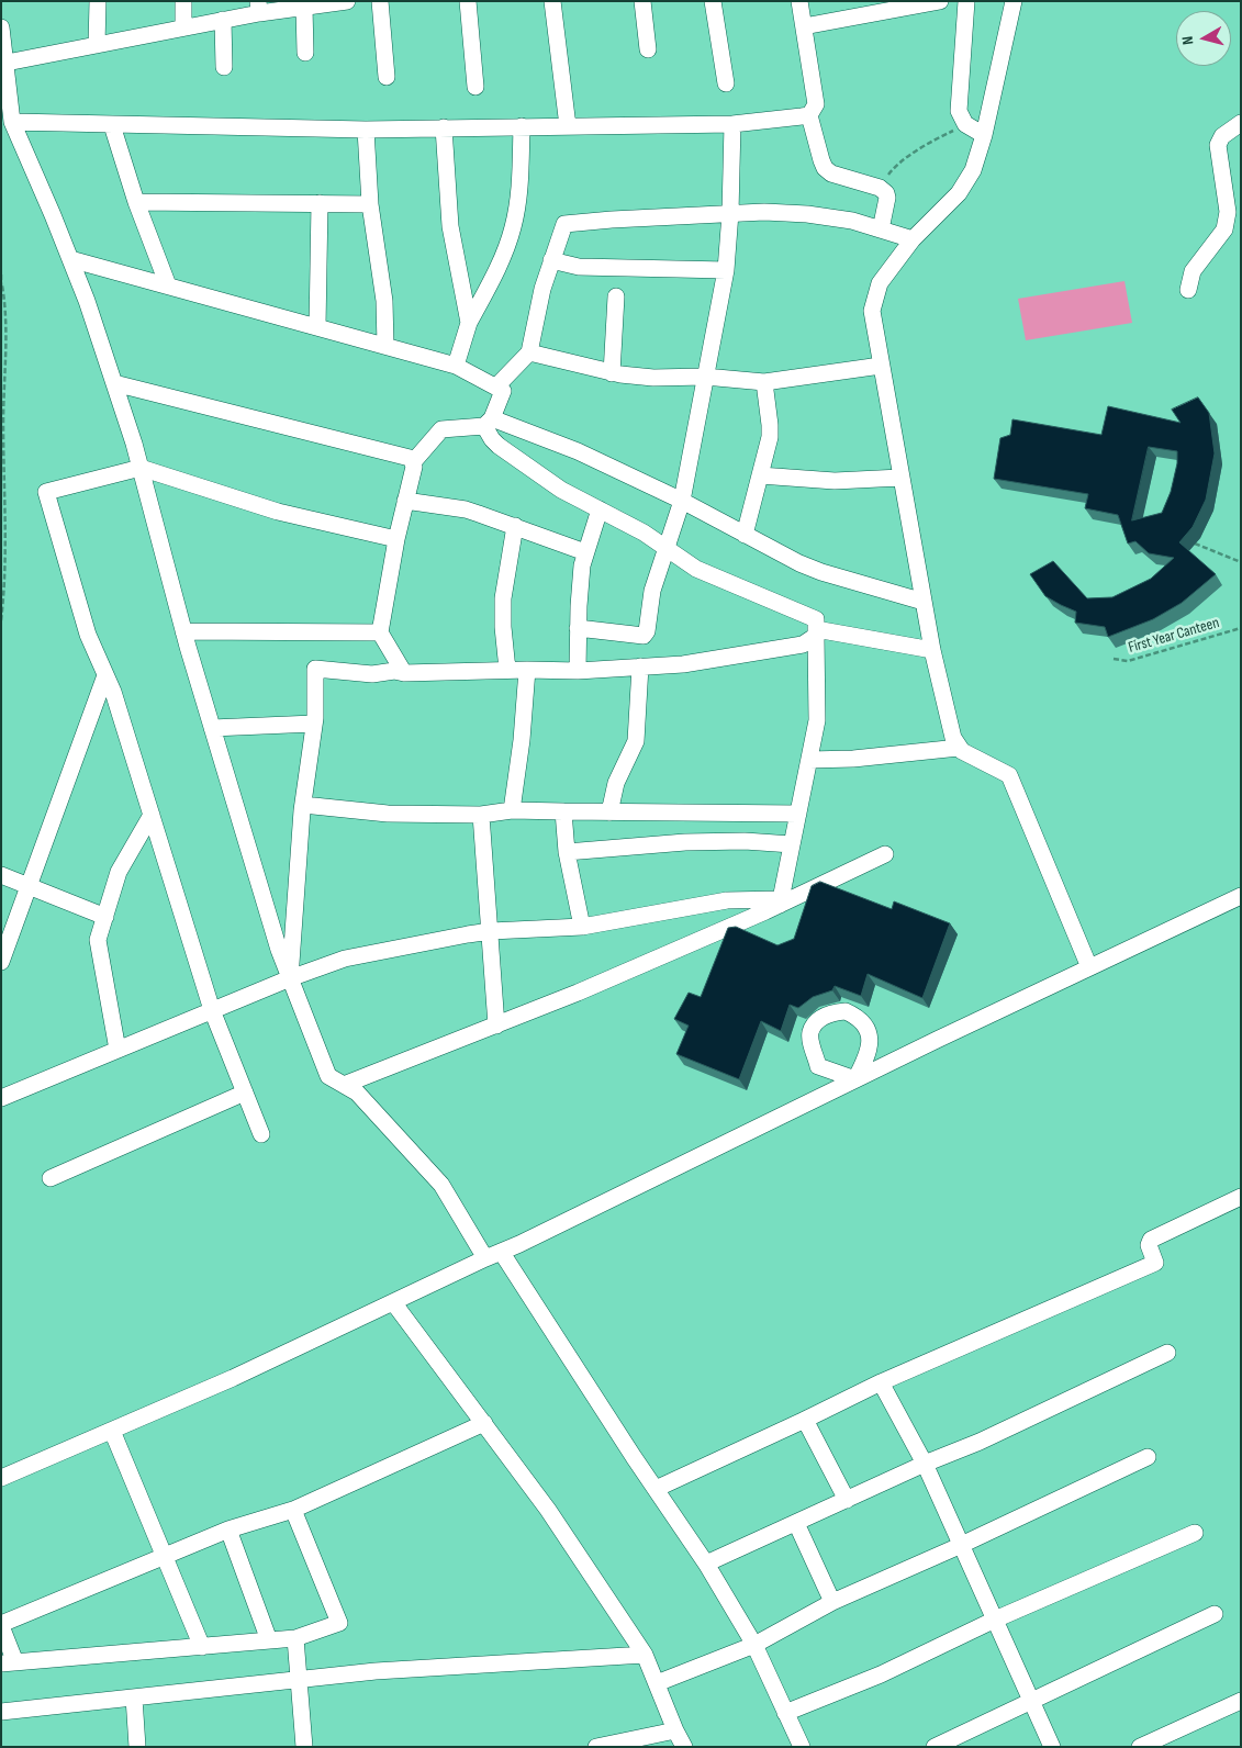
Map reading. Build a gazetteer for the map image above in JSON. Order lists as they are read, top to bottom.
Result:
{
  "streets": {
    "path": ["First Year Canteen"]
  },
  "north": "left"
}
